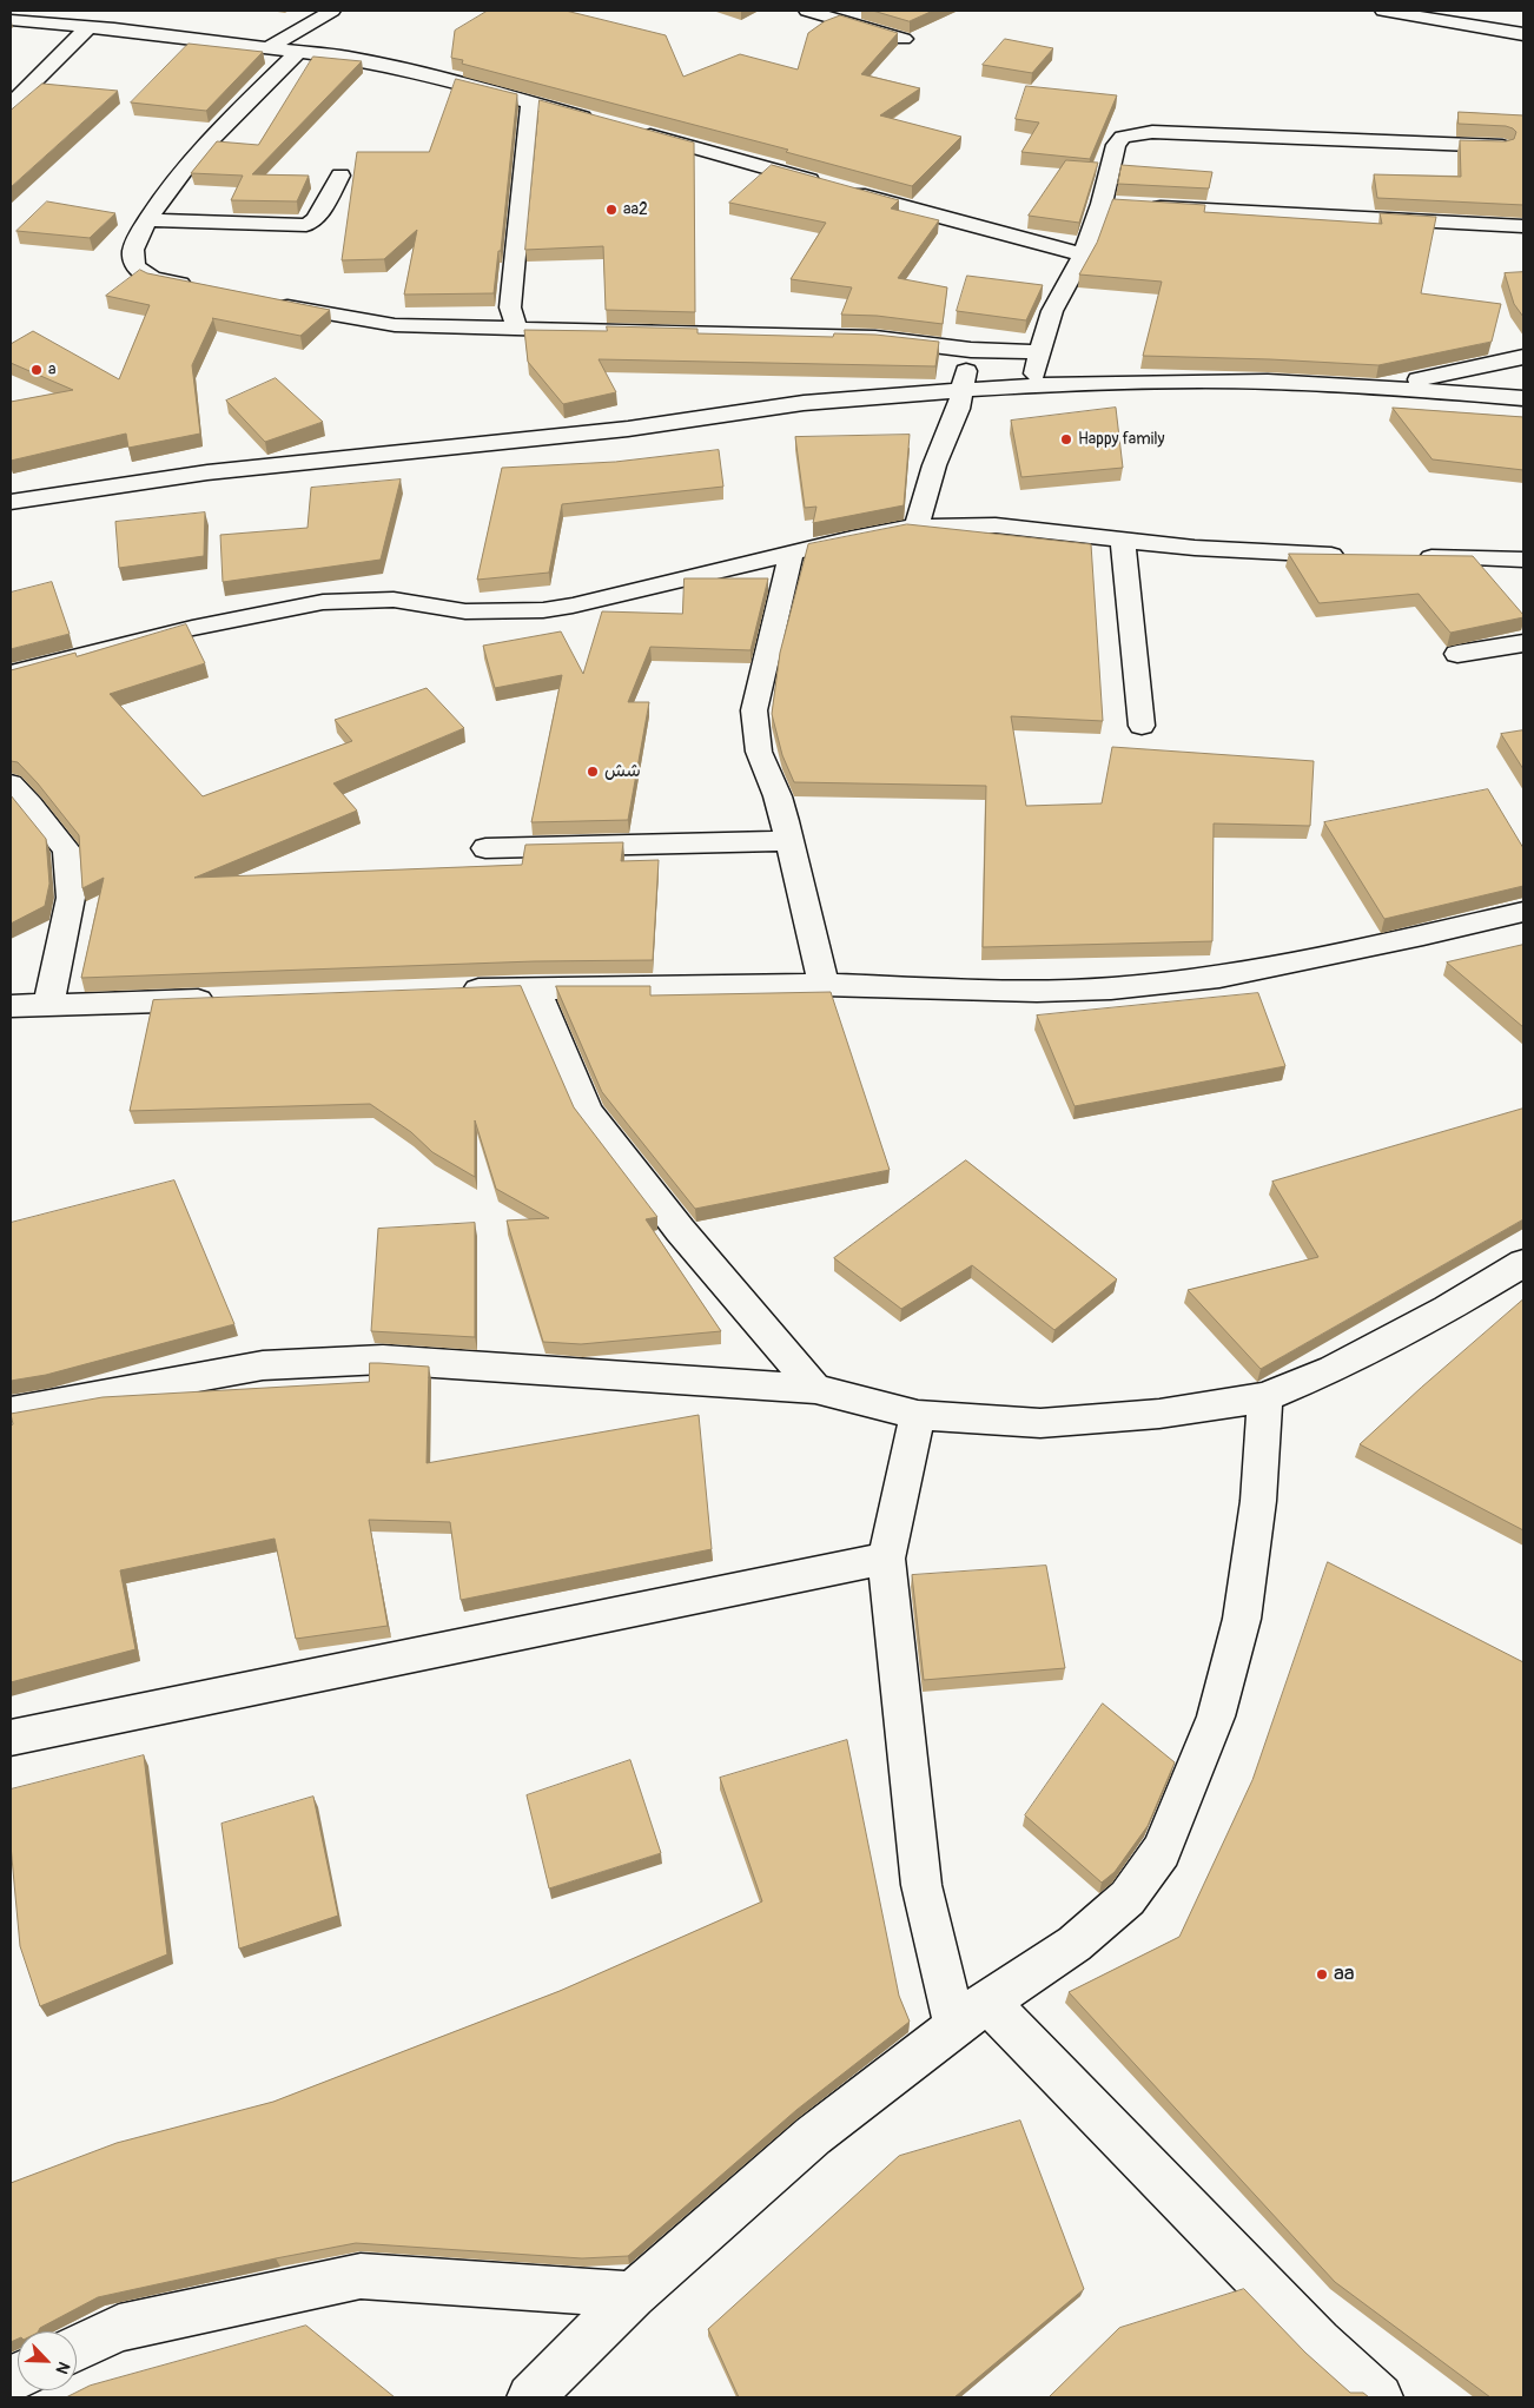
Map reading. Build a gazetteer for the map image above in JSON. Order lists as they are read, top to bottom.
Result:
{
  "places": [
    "aa2",
    "a",
    "Happy family",
    "شش",
    "aa"
  ],
  "north": "bottom right"
}
